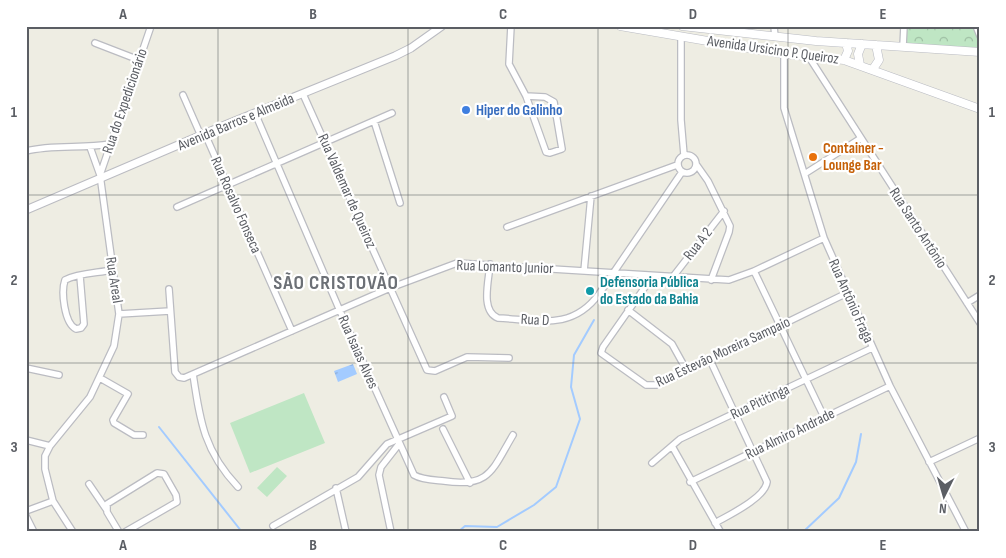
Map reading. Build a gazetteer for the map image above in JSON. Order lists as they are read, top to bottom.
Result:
{
  "streets": {
    "main road": ["Avenida Ursicino P. Queiroz"],
    "street": [
      "Rua do Expedicionário",
      "Avenida Barros e Almeida",
      "Rua Valdemar de Queiroz",
      "Rua Rosalvo Fonseca",
      "Rua Santo Antônio",
      "Rua A 2",
      "Rua Lomanto Junior",
      "Rua Areal",
      "Rua Antônio Fraga",
      "Rua D",
      "Rua Isaias Alves",
      "Rua Estevão Moreira Sampaio",
      "Rua Pititinga",
      "Rua Almiro Andrade"
    ]
  },
  "crossings": [
    ["Avenida Ursicino P. Queiroz", "Rua Santo Antônio"],
    ["Avenida Ursicino P. Queiroz", "Rua Antônio Fraga"],
    ["Rua do Expedicionário", "Avenida Barros e Almeida"],
    ["Rua do Expedicionário", "Rua Areal"],
    ["Avenida Barros e Almeida", "Rua Valdemar de Queiroz"],
    ["Avenida Barros e Almeida", "Rua Rosalvo Fonseca"],
    ["Avenida Barros e Almeida", "Rua Areal"],
    ["Avenida Barros e Almeida", "Rua Isaias Alves"],
    ["Rua Valdemar de Queiroz", "Rua Lomanto Junior"],
    ["Rua Rosalvo Fonseca", "Rua Lomanto Junior"],
    ["Rua A 2", "Rua Lomanto Junior"],
    ["Rua Lomanto Junior", "Rua Antônio Fraga"],
    ["Rua Lomanto Junior", "Rua D"],
    ["Rua Lomanto Junior", "Rua Isaias Alves"],
    ["Rua Antônio Fraga", "Rua Estevão Moreira Sampaio"],
    ["Rua Antônio Fraga", "Rua Pititinga"],
    ["Rua Antônio Fraga", "Rua Almiro Andrade"]
  ],
  "districts": ["SÃO CRISTOVÃO"],
  "places": ["Hiper do Galinho", "Container - Lounge Bar", "Defensoria Pública do Estado da Bahia"],
  "north": "bottom",
  "grid": {
    "columns": [
      "A",
      "B",
      "C",
      "D",
      "E"
    ],
    "rows": ["1", "2", "3"]
  }
}
